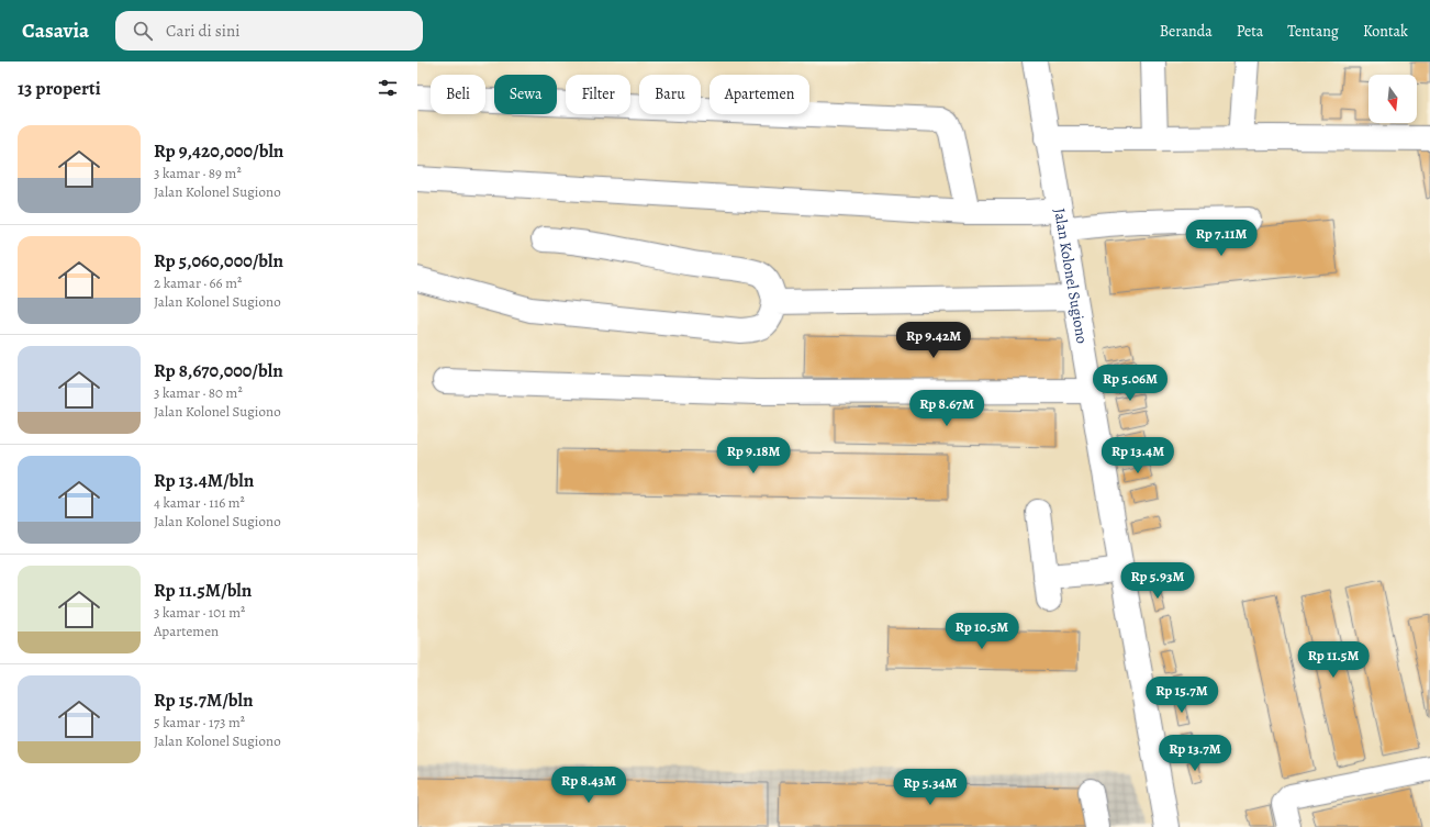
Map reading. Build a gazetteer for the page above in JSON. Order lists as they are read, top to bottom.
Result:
{
  "streets": {
    "street": ["Jalan Kolonel Sugiono"]
  },
  "north": "bottom",
  "page": {
    "header": "Casavia",
    "search": "Cari di sini",
    "nav": [
      "Beranda",
      "Peta",
      "Tentang",
      "Kontak"
    ],
    "heading": "13 properti",
    "chip": [
      "Beli",
      "Sewa",
      "Filter",
      "Baru",
      "Apartemen"
    ],
    "list": [
      {
        "name": "Rp 9,420,000/bln",
        "note": "3 kamar · 89 m² · Jalan Kolonel Sugiono"
      },
      {
        "name": "Rp 5,060,000/bln",
        "note": "2 kamar · 66 m² · Jalan Kolonel Sugiono"
      },
      {
        "name": "Rp 8,670,000/bln",
        "note": "3 kamar · 80 m² · Jalan Kolonel Sugiono"
      },
      {
        "name": "Rp 13.4M/bln",
        "note": "4 kamar · 116 m² · Jalan Kolonel Sugiono"
      },
      {
        "name": "Rp 11.5M/bln",
        "note": "3 kamar · 101 m² · Apartemen"
      },
      {
        "name": "Rp 15.7M/bln",
        "note": "5 kamar · 173 m² · Jalan Kolonel Sugiono"
      }
    ],
    "price": [
      "Rp 7.11M",
      "Rp 9.42M",
      "Rp 5.06M",
      "Rp 8.67M",
      "Rp 9.18M",
      "Rp 13.4M",
      "Rp 5.93M",
      "Rp 10.5M",
      "Rp 11.5M",
      "Rp 15.7M",
      "Rp 13.7M",
      "Rp 8.43M",
      "Rp 5.34M"
    ]
  }
}
